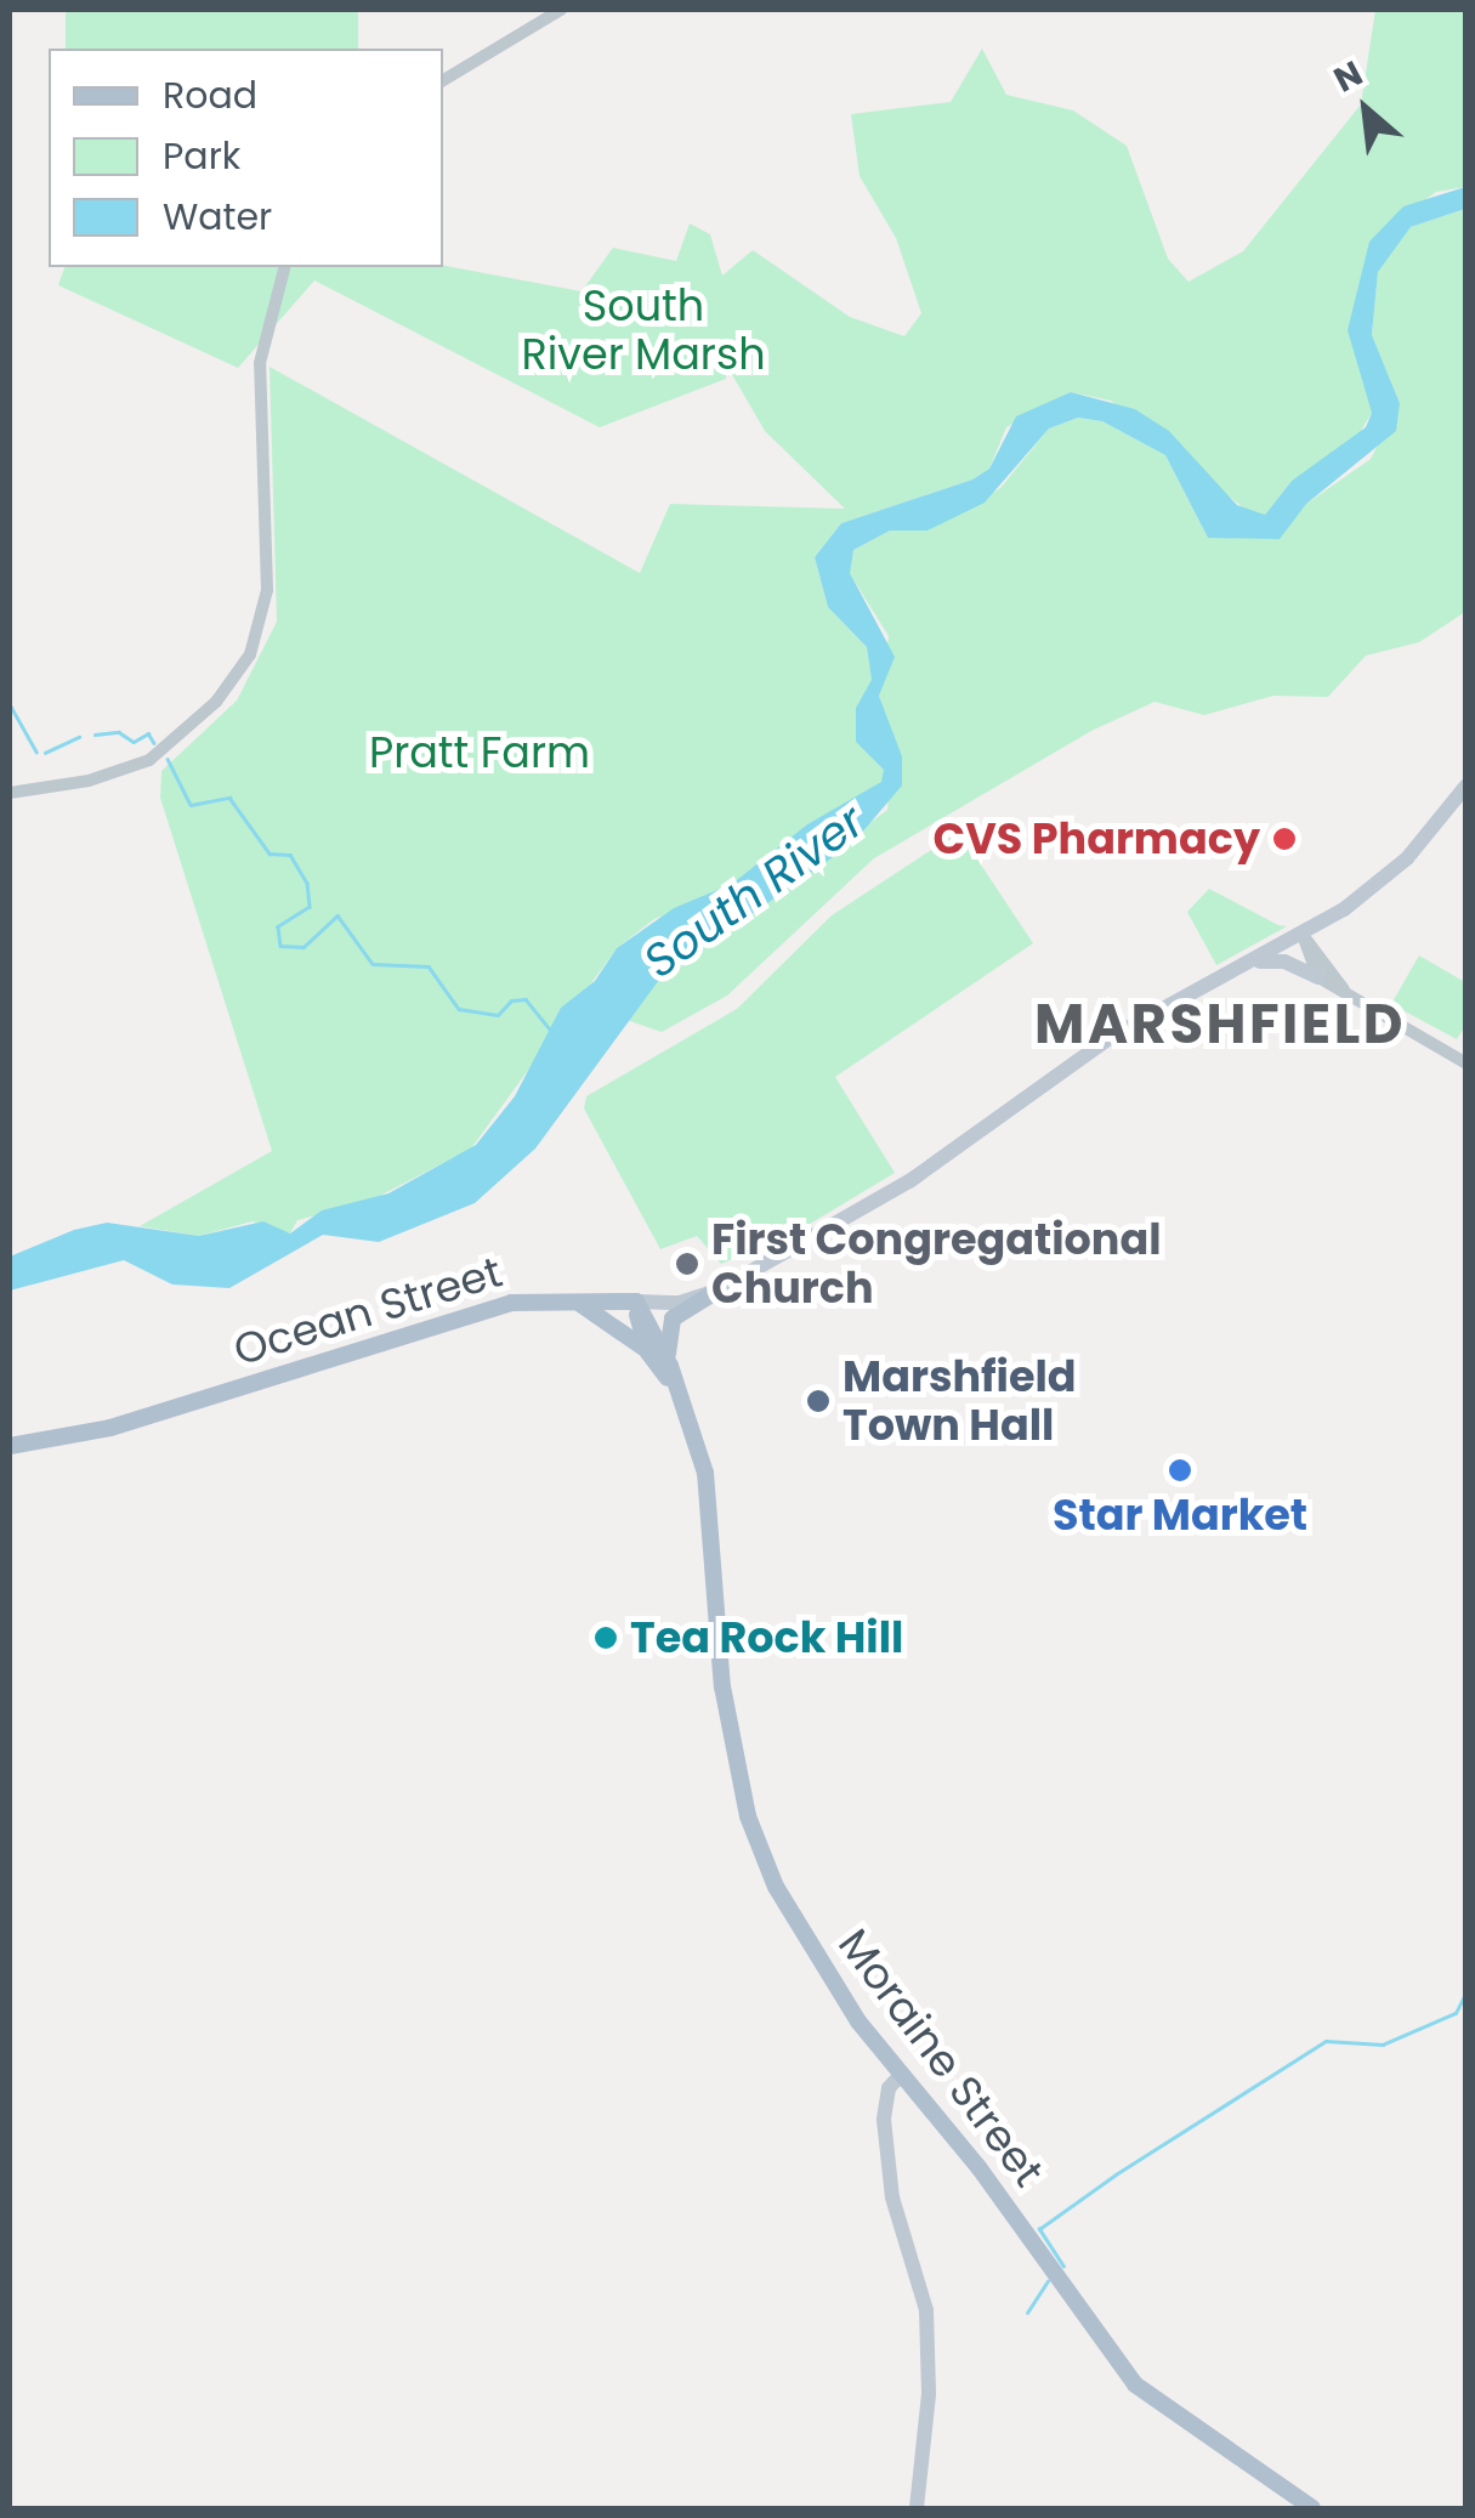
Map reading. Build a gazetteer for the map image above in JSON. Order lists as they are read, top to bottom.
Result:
{
  "streets": {
    "main road": ["Ocean Street", "Moraine Street"]
  },
  "crossings": [
    ["Ocean Street", "Moraine Street"]
  ],
  "districts": ["MARSHFIELD"],
  "water": ["South River"],
  "parks": ["South River Marsh", "Pratt Farm"],
  "places": [
    "CVS Pharmacy",
    "First Congregational Church",
    "Marshfield Town Hall",
    "Star Market",
    "Tea Rock Hill"
  ],
  "legend": ["Road", "Park", "Water"],
  "north": "top left"
}
